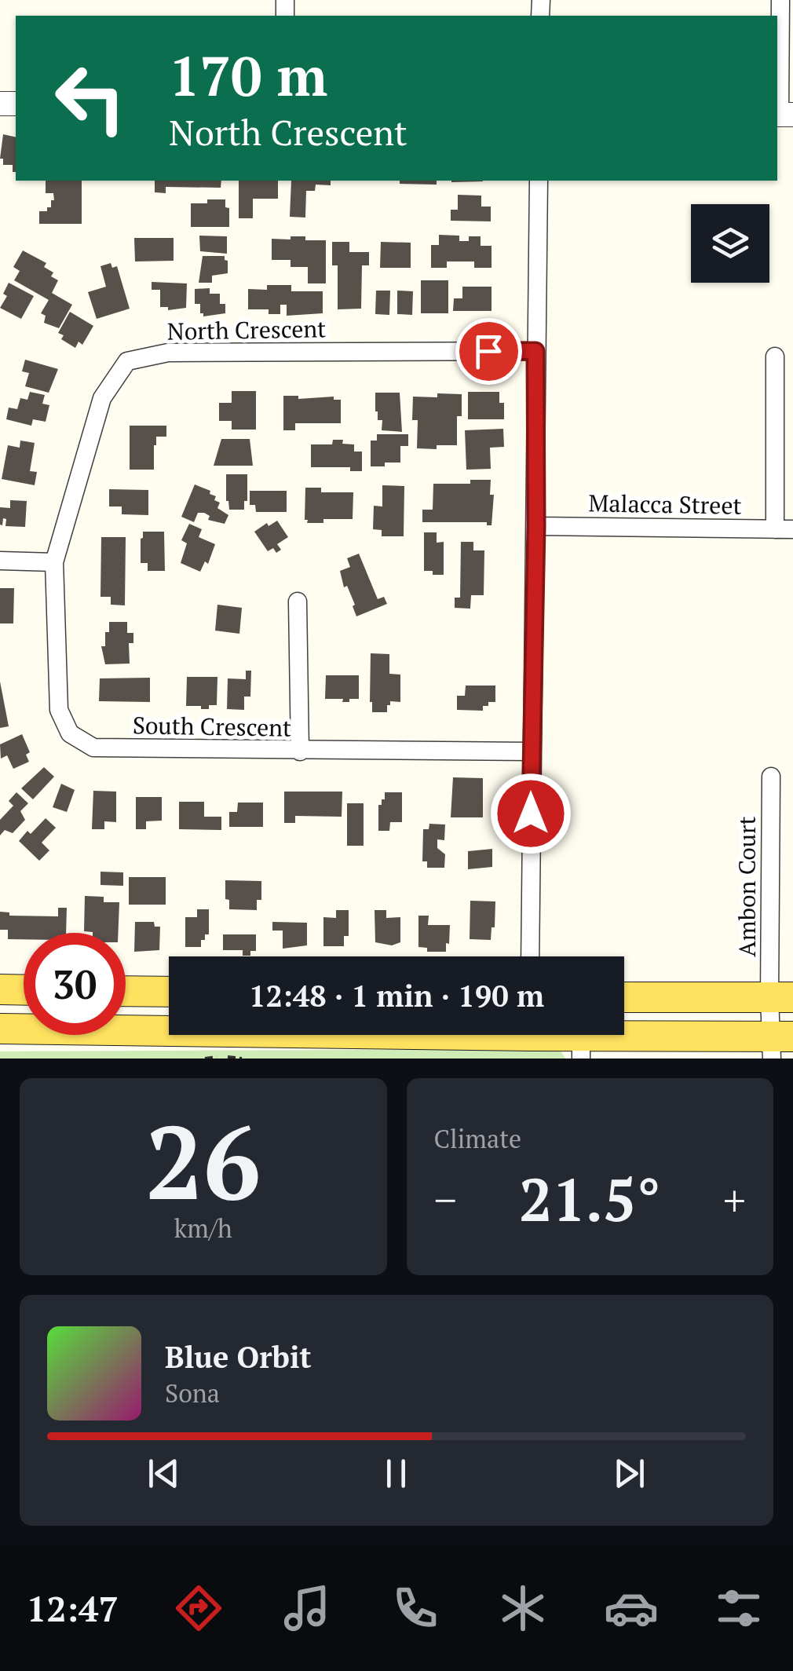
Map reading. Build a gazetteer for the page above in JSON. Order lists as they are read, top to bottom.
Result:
{
  "streets": {
    "street": [
      "North Crescent",
      "Malacca Street",
      "South Crescent",
      "Ambon Court"
    ]
  },
  "crossings": [
    ["North Crescent", "South Crescent"]
  ],
  "page": {
    "turn": ["170 m", "North Crescent"],
    "limit": "30",
    "trip": "12:48 · 1 min · 190 m",
    "tile": [
      ["26", "km/h"],
      "Climate"
    ],
    "heat": ["−", "21.5°", "+"],
    "song": ["Blue Orbit", "Sona"],
    "tabs": "12:47"
  }
}
